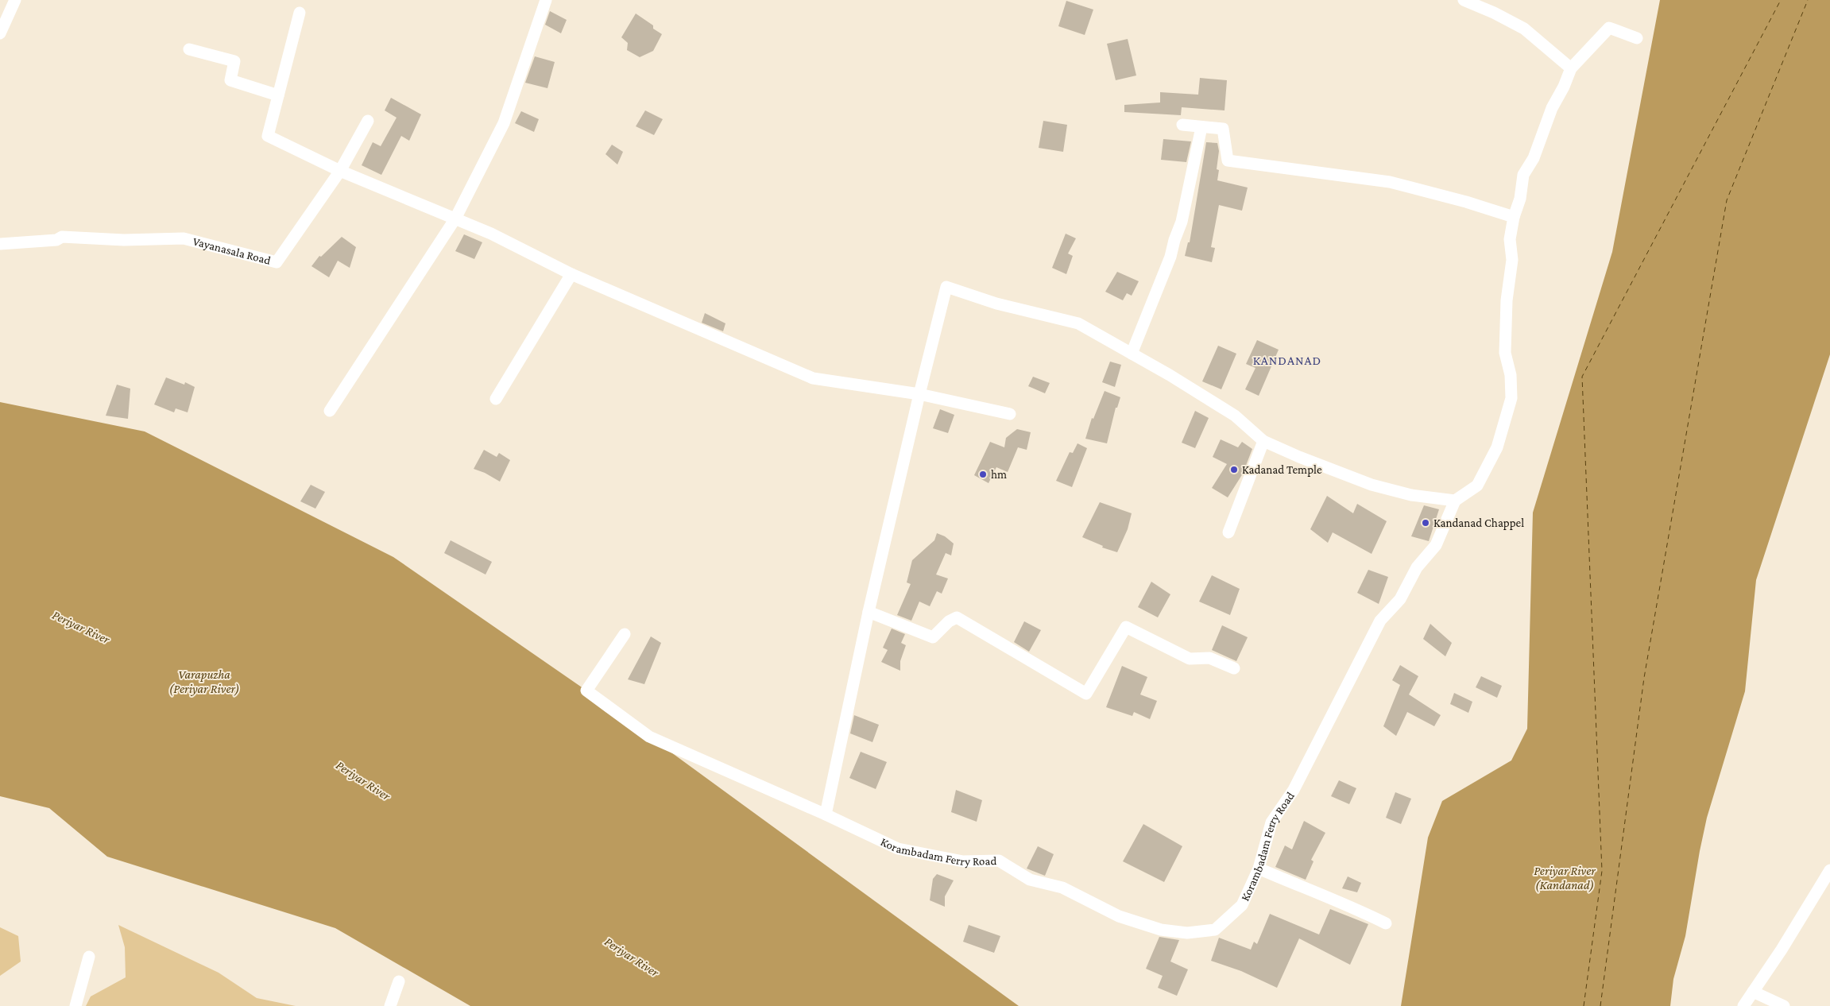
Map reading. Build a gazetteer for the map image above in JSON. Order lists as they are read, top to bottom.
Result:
{
  "streets": {
    "street": ["Vayanasala Road", "Korambadam Ferry Road"]
  },
  "districts": ["KANDANAD"],
  "water": ["Periyar River", "Varapuzha (Periyar River)", "Periyar River (Kandanad)"],
  "places": ["Kadanad Temple", "hm", "Kandanad Chappel"]
}
